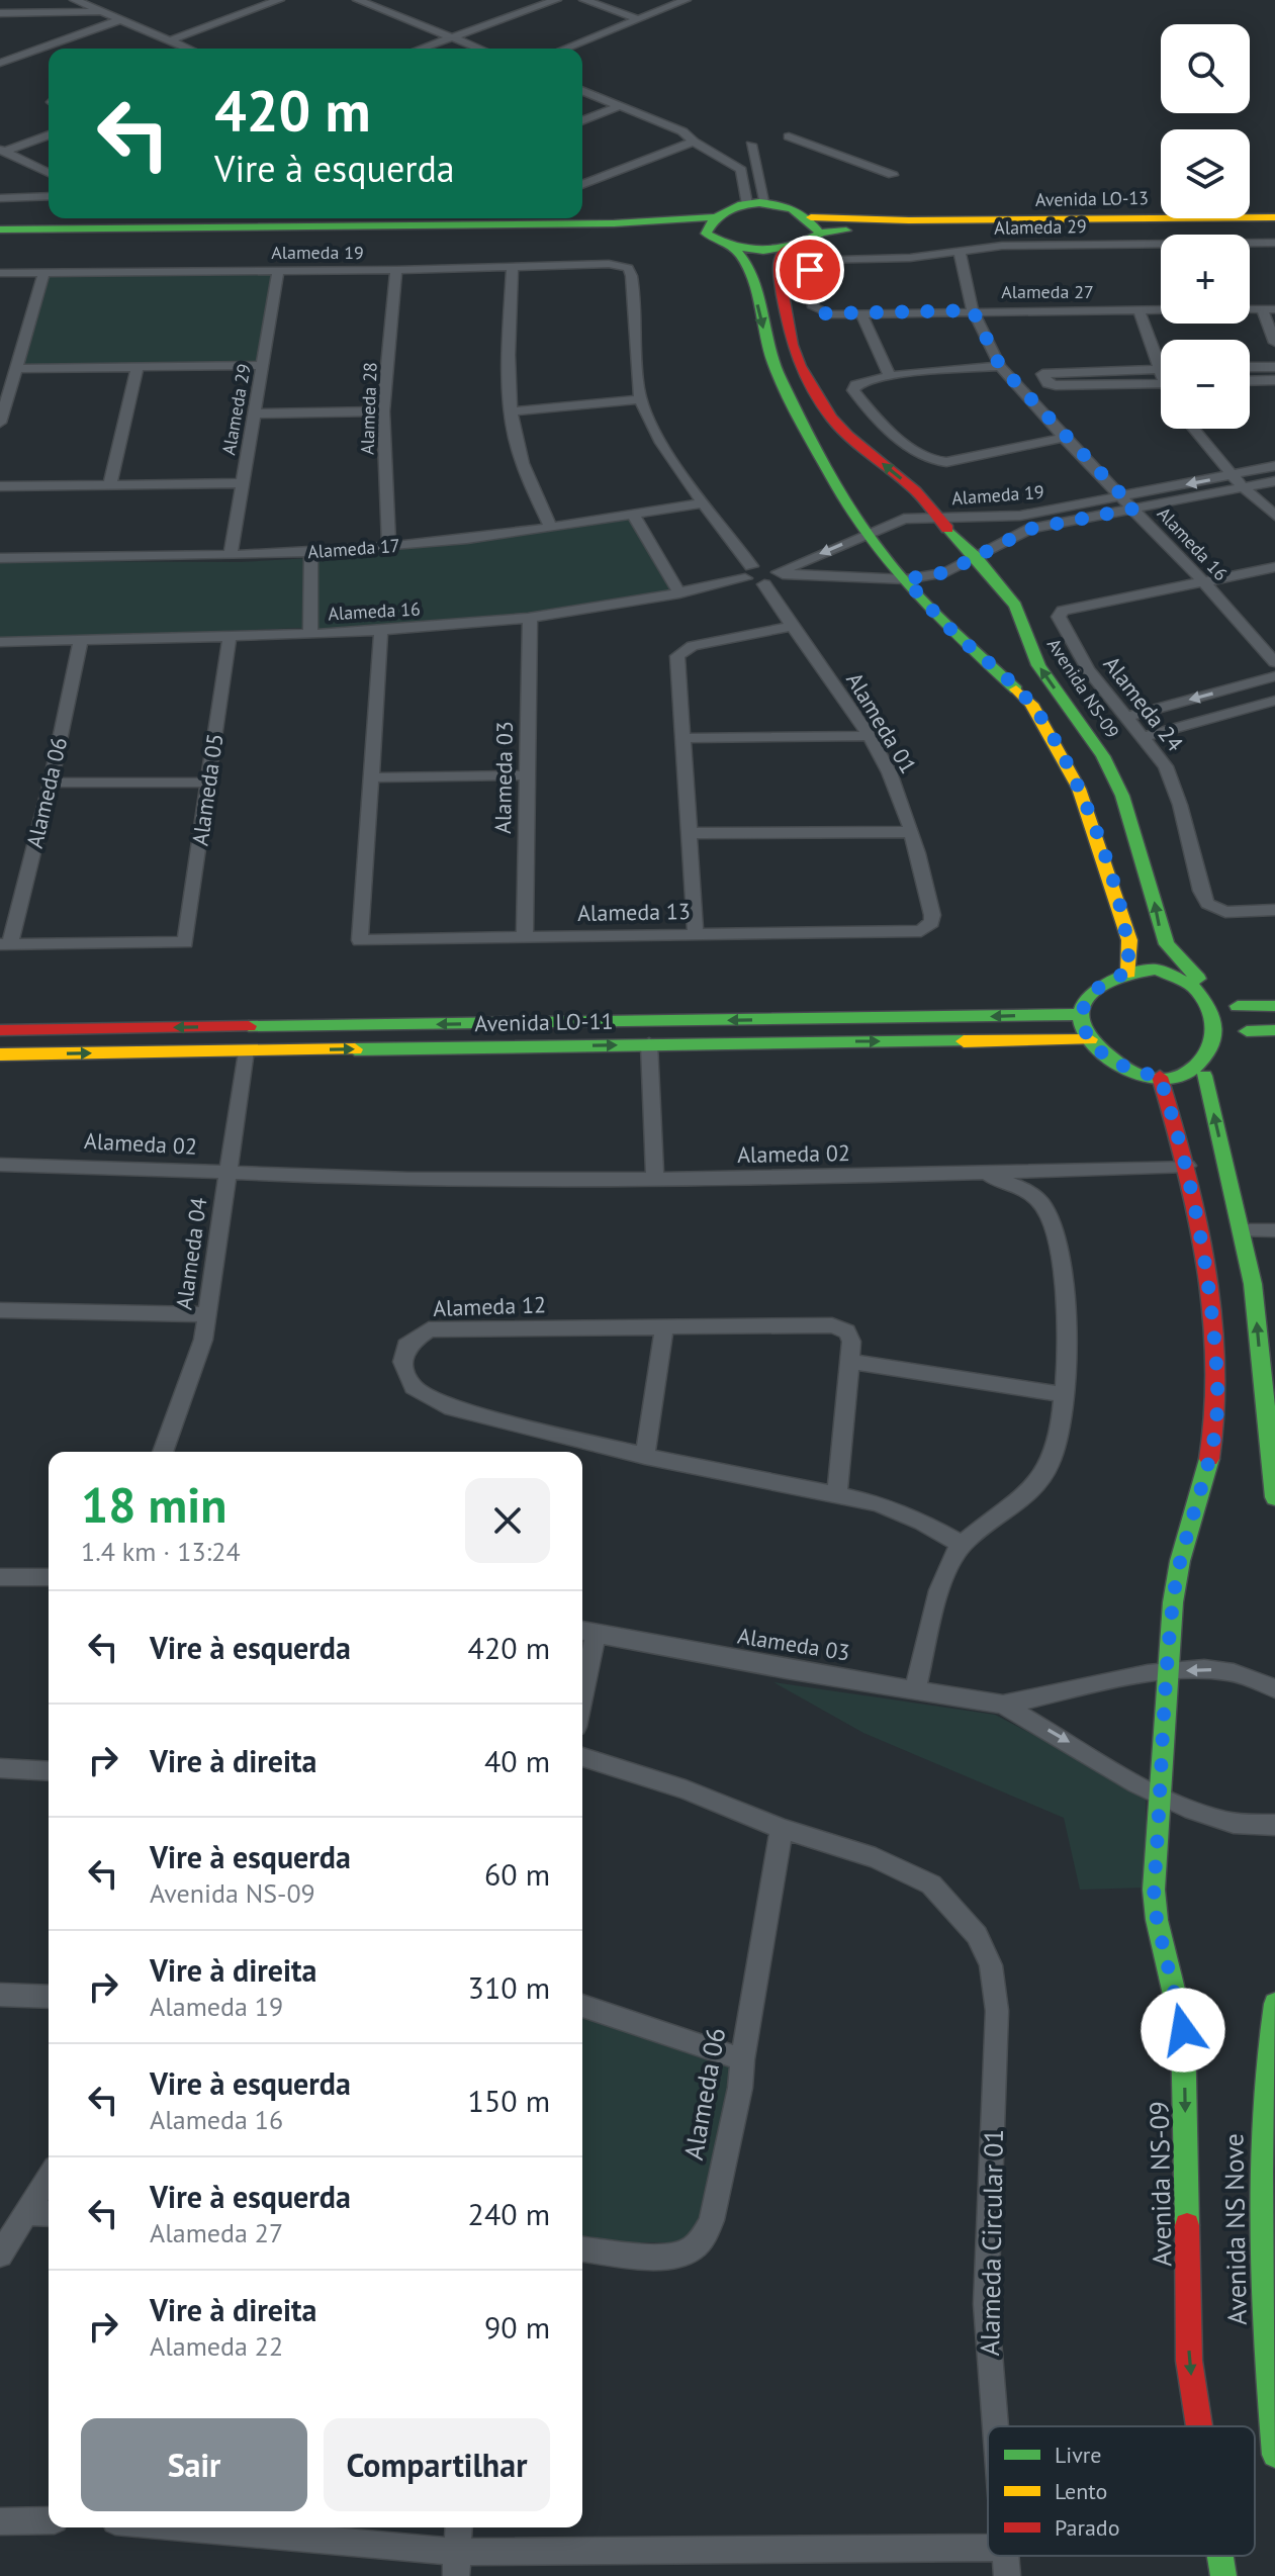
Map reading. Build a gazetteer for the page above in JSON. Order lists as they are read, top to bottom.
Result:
{
  "streets": {
    "street": [
      "Avenida LO-13",
      "Alameda 29",
      "Alameda 19",
      "Alameda 27",
      "Alameda 28",
      "Alameda 16",
      "Alameda 17",
      "Avenida NS-09",
      "Alameda 24",
      "Alameda 01",
      "Alameda 03",
      "Alameda 05",
      "Alameda 06",
      "Alameda 13",
      "Avenida LO-11",
      "Alameda 02",
      "Alameda 04",
      "Alameda 12",
      "Avenida NS Nove",
      "Alameda Circular 01"
    ]
  },
  "crossings": [
    ["Avenida LO-13", "Avenida NS-09"],
    ["Alameda 29", "Alameda 19"],
    ["Alameda 29", "Alameda 27"],
    ["Alameda 29", "Alameda 16"],
    ["Alameda 29", "Alameda 17"],
    ["Alameda 19", "Alameda 28"],
    ["Alameda 19", "Alameda 16"],
    ["Alameda 19", "Avenida NS-09"],
    ["Alameda 27", "Alameda 16"],
    ["Alameda 28", "Alameda 17"],
    ["Alameda 16", "Alameda 24"],
    ["Alameda 16", "Alameda 03"],
    ["Alameda 16", "Alameda 05"],
    ["Alameda 16", "Alameda 06"],
    ["Alameda 01", "Alameda 13"],
    ["Alameda 03", "Alameda 13"],
    ["Alameda 03", "Alameda 02"],
    ["Alameda 05", "Alameda 06"],
    ["Alameda 06", "Alameda Circular 01"],
    ["Avenida LO-11", "Alameda 04"],
    ["Alameda 02", "Alameda 04"],
    ["Alameda 02", "Alameda 12"]
  ],
  "legend": ["Livre", "Lento", "Parado"],
  "page": {
    "map_buttons": ["+", "−"],
    "turn": ["420 m", "Vire à esquerda"],
    "heading": ["18 min", "1.4 km · 13:24"],
    "list": [
      {
        "name": "Vire à esquerda",
        "value": "420 m"
      },
      {
        "name": "Vire à direita",
        "value": "40 m"
      },
      {
        "name": "Vire à esquerda",
        "note": "Avenida NS-09",
        "value": "60 m"
      },
      {
        "name": "Vire à direita",
        "note": "Alameda 19",
        "value": "310 m"
      },
      {
        "name": "Vire à esquerda",
        "note": "Alameda 16",
        "value": "150 m"
      },
      {
        "name": "Vire à esquerda",
        "note": "Alameda 27",
        "value": "240 m"
      },
      {
        "name": "Vire à direita",
        "note": "Alameda 22",
        "value": "90 m"
      }
    ],
    "buttons": ["Sair", "Compartilhar"]
  }
}
